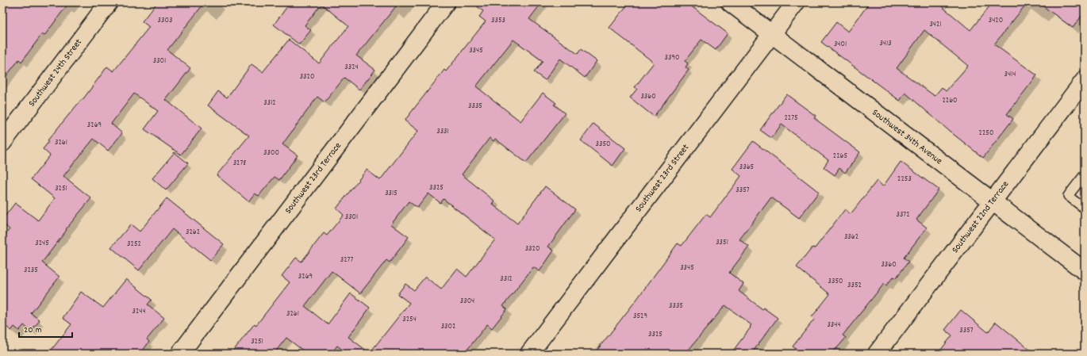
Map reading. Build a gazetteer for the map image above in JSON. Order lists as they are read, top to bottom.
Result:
{
  "streets": {
    "street": [
      "Southwest 24th Street",
      "Southwest 34th Avenue",
      "Southwest 23rd Terrace",
      "Southwest 23rd Street",
      "Southwest 22nd Terrace"
    ]
  },
  "crossings": [
    ["Southwest 34th Avenue", "Southwest 23rd Street"],
    ["Southwest 34th Avenue", "Southwest 22nd Terrace"]
  ],
  "house_numbers": [
    "3303",
    "3353",
    "3420",
    "3421",
    "3413",
    "3401",
    "3345",
    "3390",
    "3301",
    "3324",
    "3414",
    "3320",
    "3360",
    "2260",
    "3312",
    "3335",
    "2275",
    "3269",
    "3331",
    "2250",
    "3261",
    "3350",
    "3300",
    "2265",
    "3278",
    "3365",
    "2253",
    "3325",
    "3251",
    "3357",
    "3315",
    "3372",
    "3301",
    "3262",
    "3362",
    "3351",
    "3245",
    "3252",
    "3320",
    "3277",
    "3360",
    "3345",
    "3235",
    "3269",
    "3312",
    "3350",
    "3352",
    "3304",
    "3335",
    "3244",
    "3261",
    "3529",
    "3254",
    "3344",
    "3302",
    "3357",
    "3325",
    "3251"
  ],
  "scale_bar": "20 m"
}
